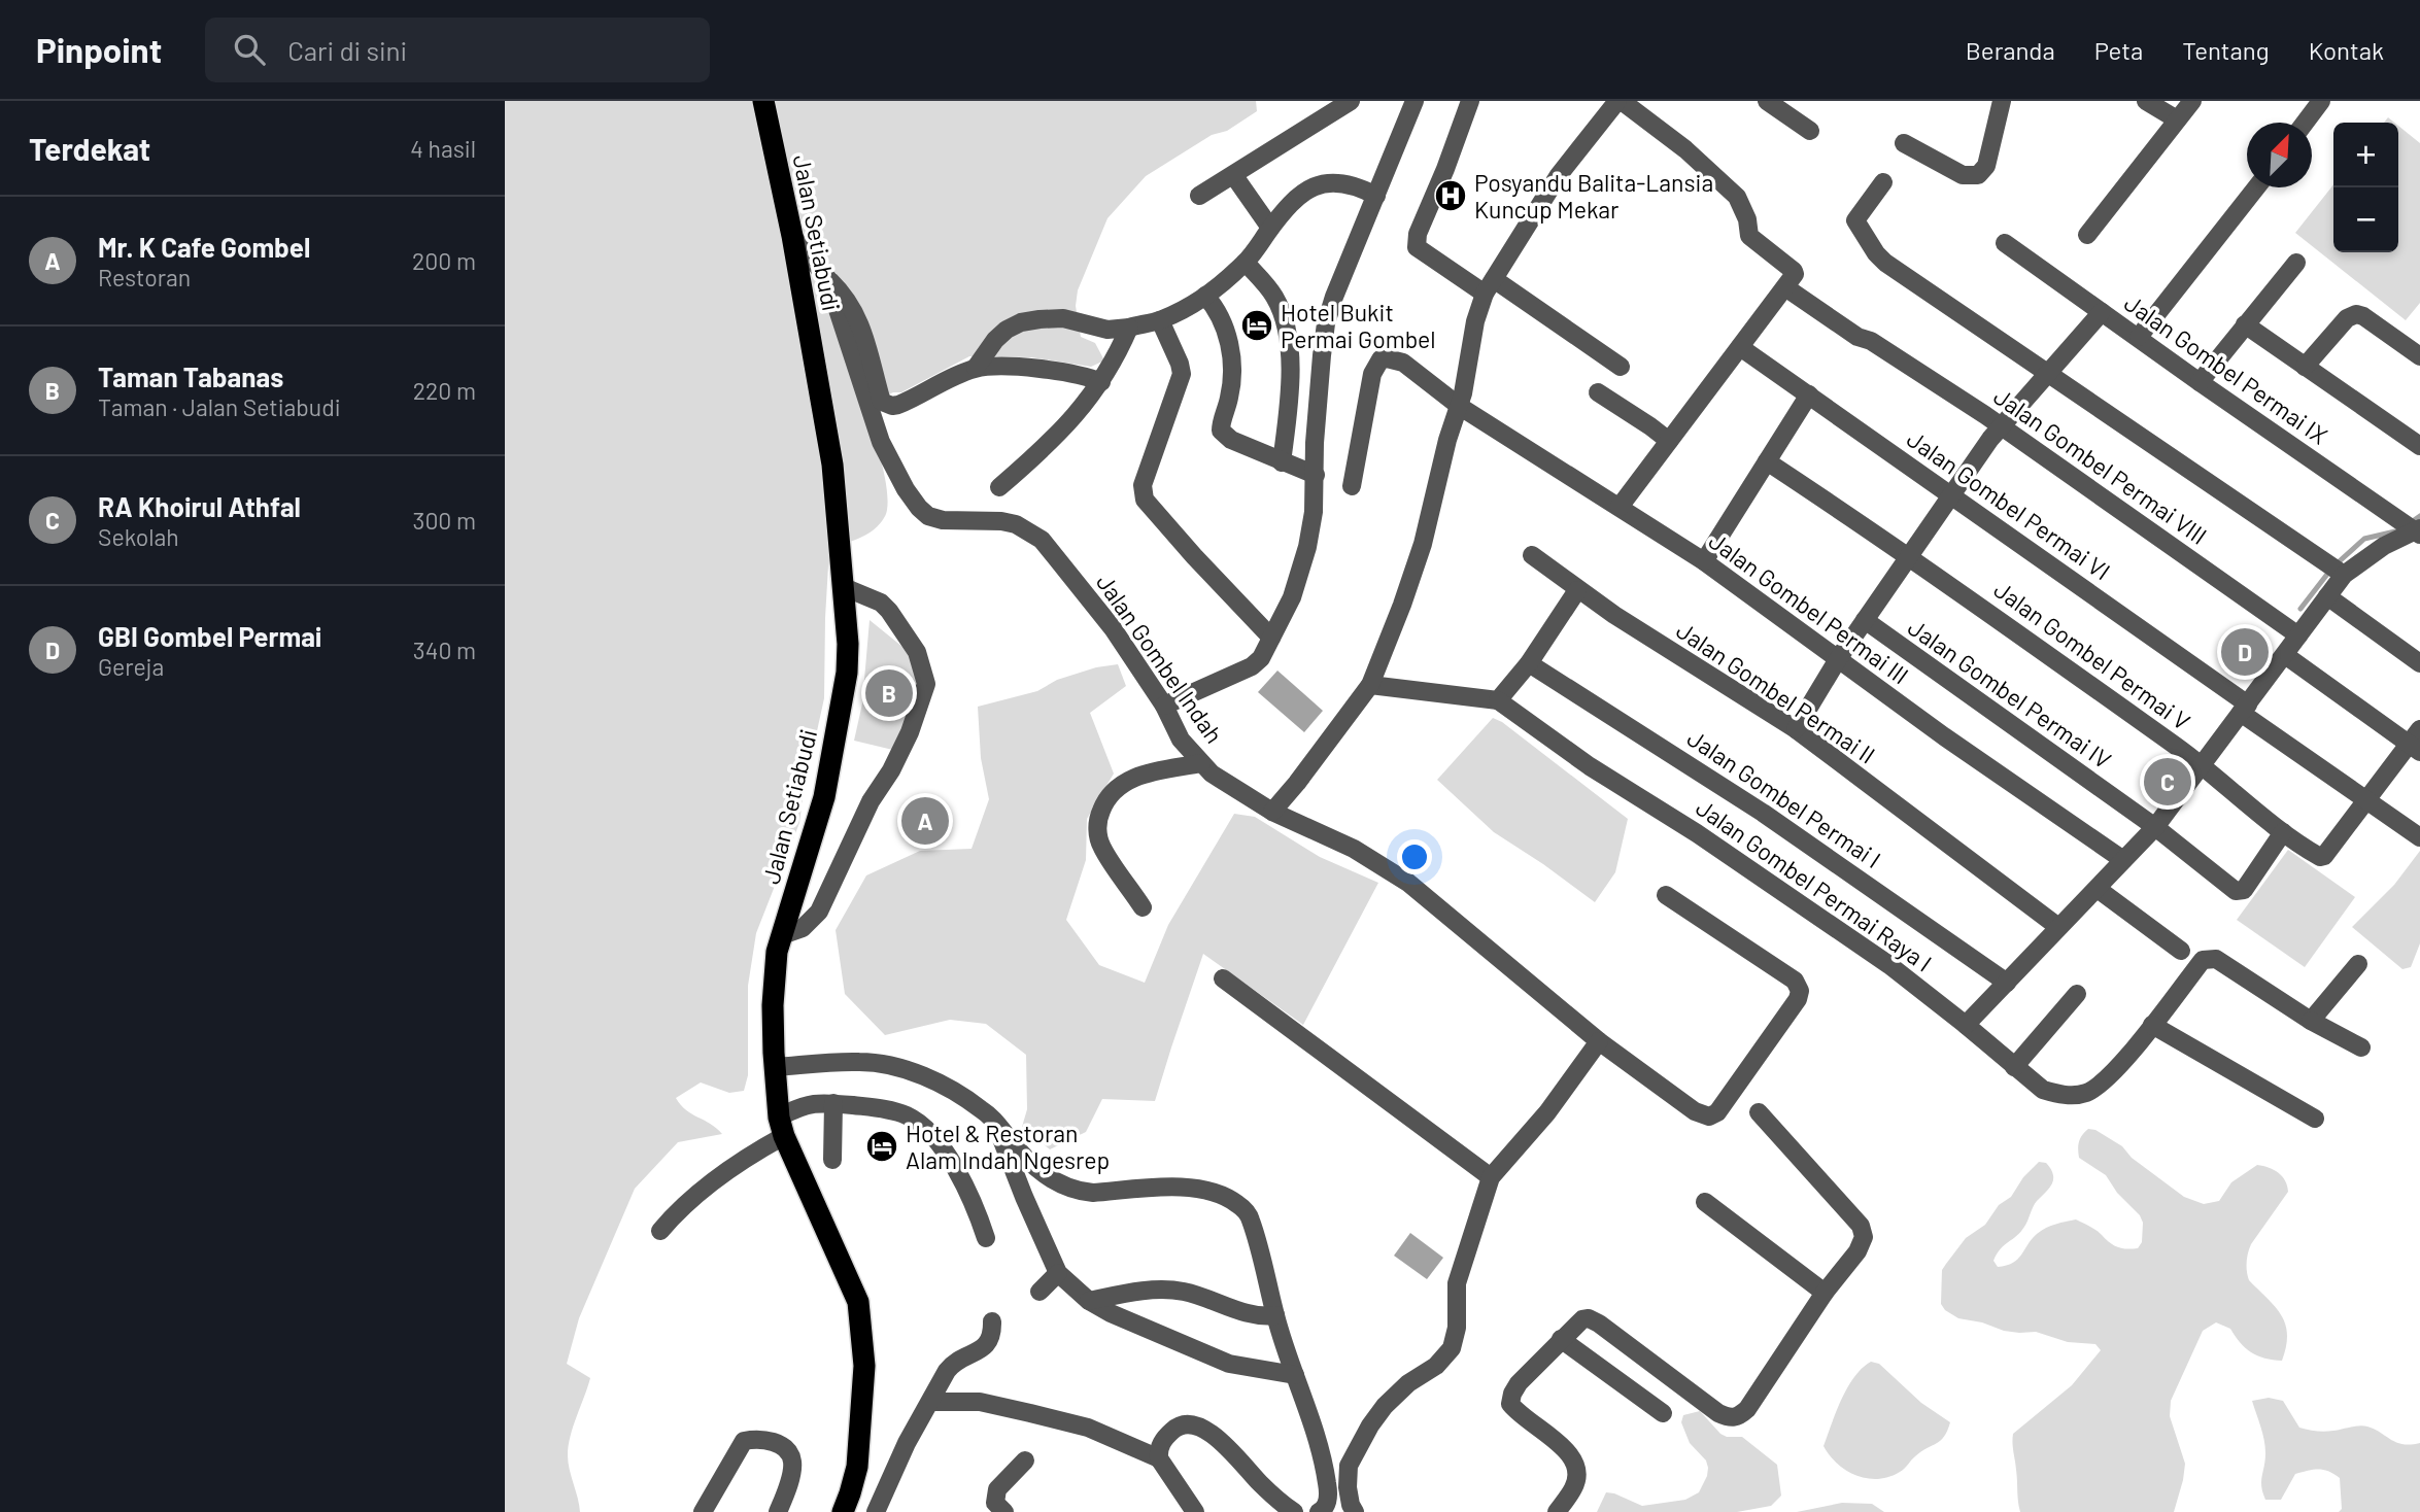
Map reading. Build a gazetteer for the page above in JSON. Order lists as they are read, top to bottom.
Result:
{
  "streets": {
    "highway": ["Jalan Setiabudi"],
    "street": [
      "Jalan Gombel Permai IX",
      "Jalan Gombel Permai VIII",
      "Jalan Gombel Permai VI",
      "Jalan Gombel Permai III",
      "Jalan Gombel Permai V",
      "Jalan Gombel Indah",
      "Jalan Gombel Permai II",
      "Jalan Gombel Permai IV",
      "Jalan Gombel Permai I",
      "Jalan Gombel Permai Raya I"
    ]
  },
  "crossings": [
    ["Jalan Setiabudi", "Jalan Gombel Indah"],
    ["Jalan Gombel Permai VI", "Jalan Gombel Permai V"],
    ["Jalan Gombel Permai V", "Jalan Gombel Permai IV"]
  ],
  "places": {
    "hospital": ["Posyandu Balita-Lansia Kuncup Mekar"],
    "hotel": ["Hotel Bukit Permai Gombel", "Hotel & Restoran Alam Indah Ngesrep"]
  },
  "north": "top right",
  "page": {
    "header": "Pinpoint",
    "search": "Cari di sini",
    "nav": [
      "Beranda",
      "Peta",
      "Tentang",
      "Kontak"
    ],
    "heading": ["Terdekat", "4 hasil"],
    "map_buttons": ["+", "−"],
    "list": [
      {
        "mark": "A",
        "name": "Mr. K Cafe Gombel",
        "note": "Restoran",
        "value": "200 m"
      },
      {
        "mark": "B",
        "name": "Taman Tabanas",
        "note": "Taman · Jalan Setiabudi",
        "value": "220 m"
      },
      {
        "mark": "C",
        "name": "RA Khoirul Athfal",
        "note": "Sekolah",
        "value": "300 m"
      },
      {
        "mark": "D",
        "name": "GBI Gombel Permai",
        "note": "Gereja",
        "value": "340 m"
      }
    ],
    "pins": [
      "D",
      "B",
      "C",
      "A"
    ]
  }
}
